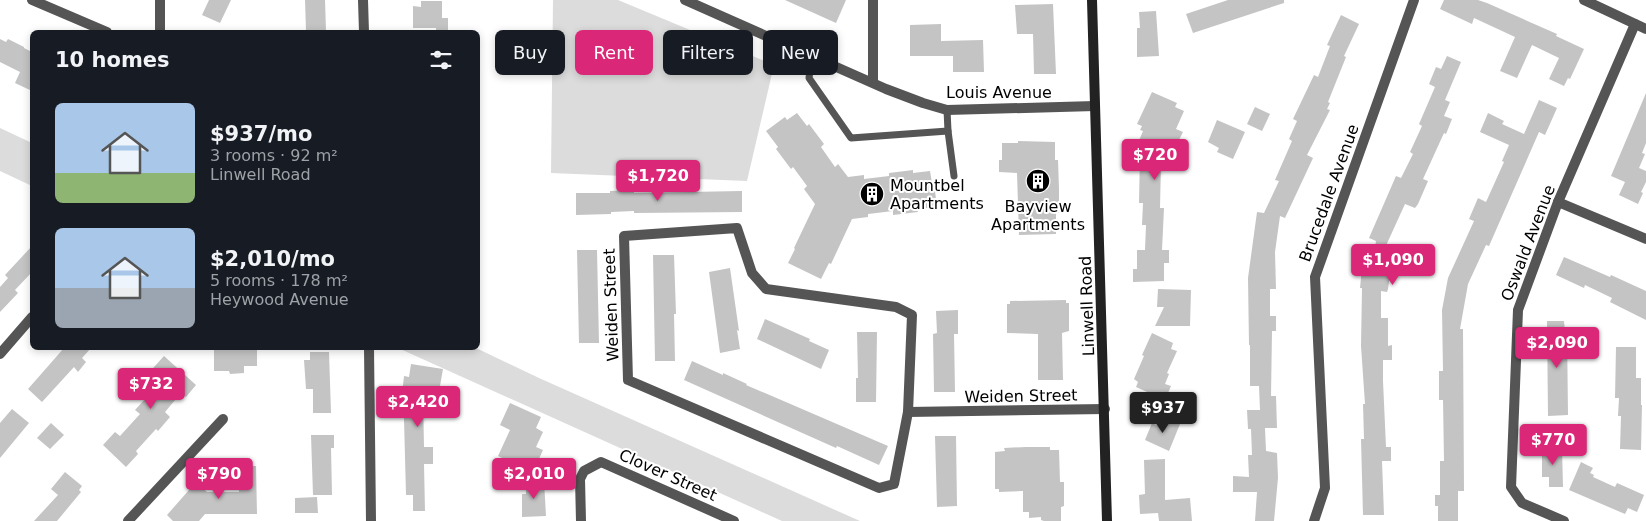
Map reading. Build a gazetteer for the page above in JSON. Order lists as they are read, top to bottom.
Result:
{
  "streets": {
    "main road": ["Linwell Road"],
    "street": [
      "Louis Avenue",
      "Brucedale Avenue",
      "Oswald Avenue",
      "Weiden Street",
      "Clover Street"
    ]
  },
  "crossings": [
    ["Louis Avenue", "Linwell Road"],
    ["Weiden Street", "Linwell Road"]
  ],
  "places": {
    "building": ["Bayview Apartments", "Mountbel Apartments"]
  },
  "page": {
    "chip": [
      "Buy",
      "Rent",
      "Filters",
      "New"
    ],
    "heading": "10 homes",
    "list": [
      {
        "name": "$937/mo",
        "note": "3 rooms · 92 m² · Linwell Road"
      },
      {
        "name": "$2,010/mo",
        "note": "5 rooms · 178 m² · Heywood Avenue"
      }
    ],
    "price": [
      "$720",
      "$1,720",
      "$1,090",
      "$2,090",
      "$732",
      "$2,420",
      "$937",
      "$770",
      "$790",
      "$2,010"
    ]
  }
}
